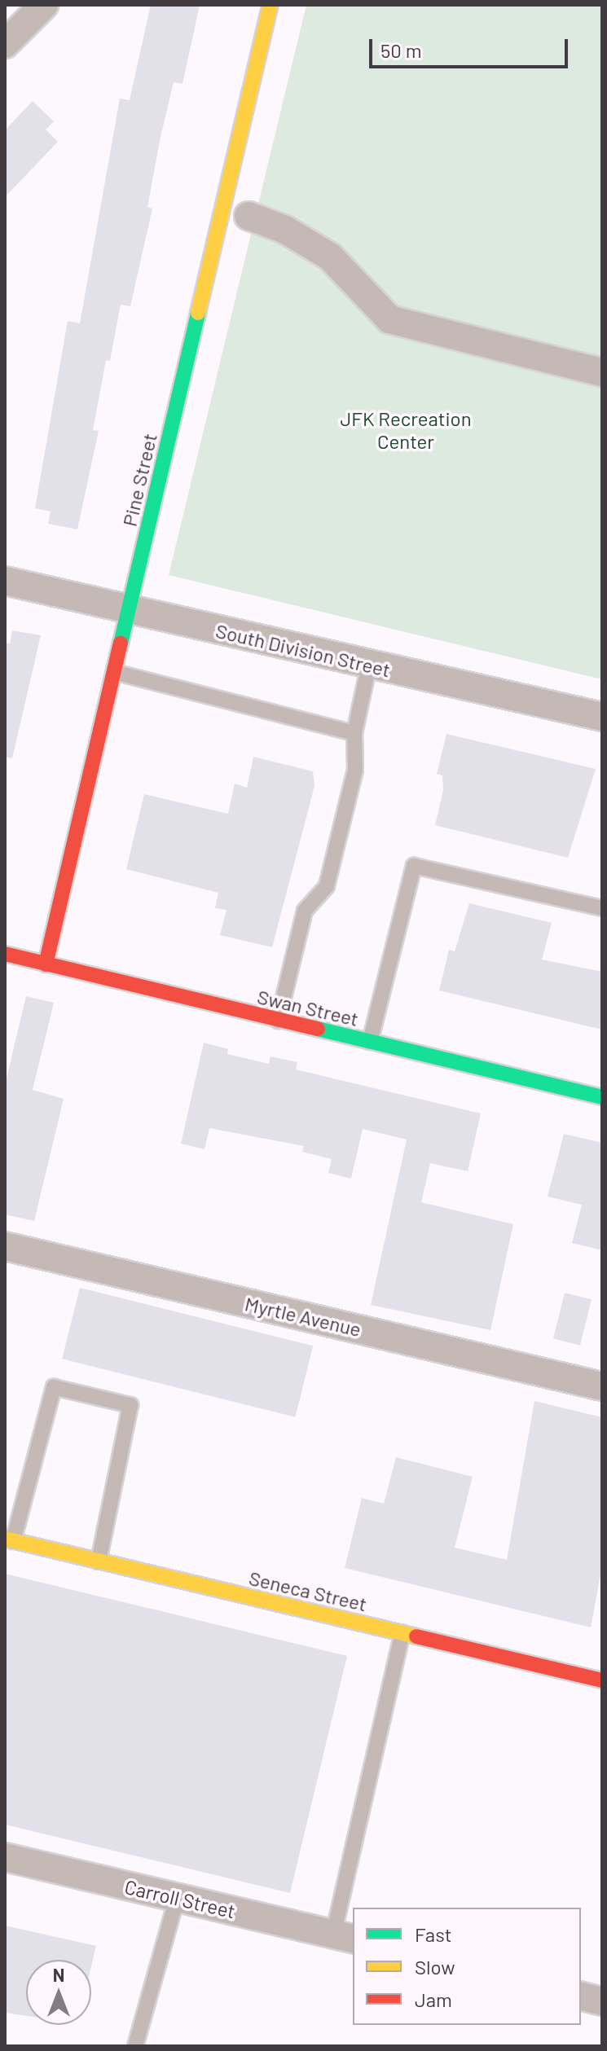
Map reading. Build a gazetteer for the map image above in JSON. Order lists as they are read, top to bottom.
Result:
{
  "streets": {
    "main road": ["Pine Street", "Swan Street", "Seneca Street"],
    "street": ["South Division Street", "Myrtle Avenue", "Carroll Street"]
  },
  "crossings": [
    ["Pine Street", "South Division Street"],
    ["Pine Street", "Swan Street"]
  ],
  "parks": ["JFK Recreation Center"],
  "legend": ["Fast", "Slow", "Jam"],
  "scale_bar": "50 m",
  "north": "top"
}
